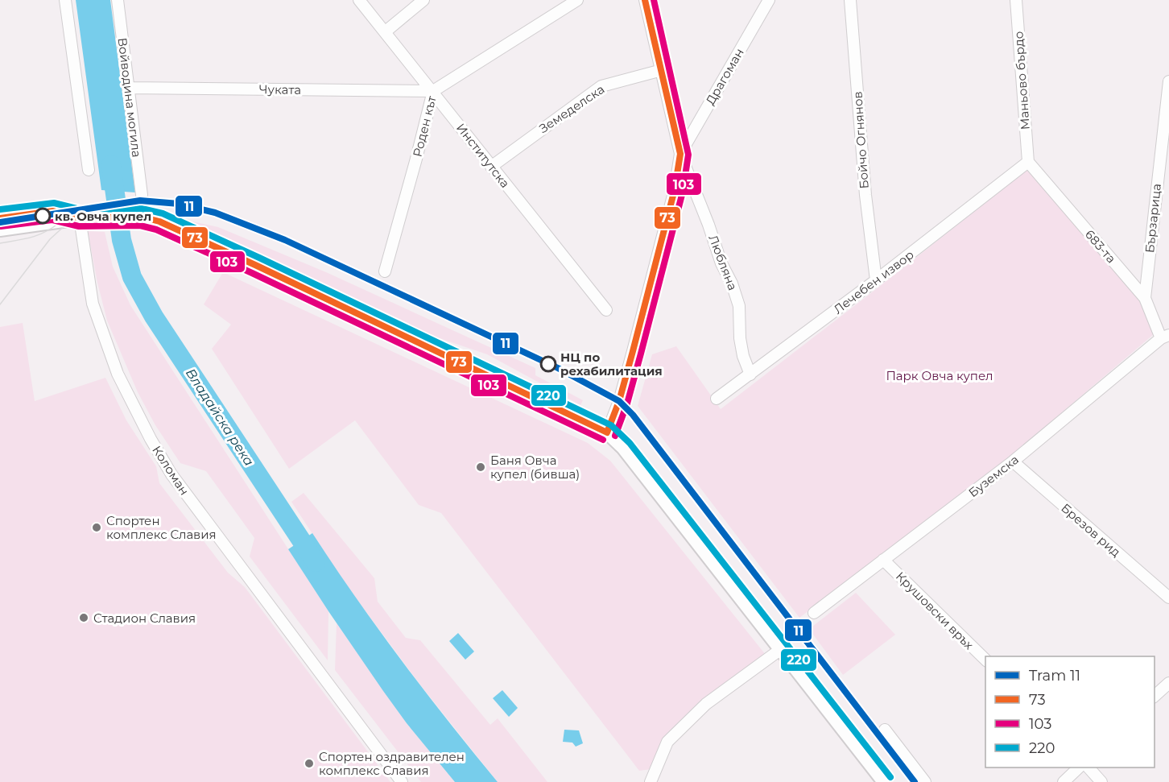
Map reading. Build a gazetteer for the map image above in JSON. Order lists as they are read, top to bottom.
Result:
{
  "streets": {
    "street": [
      "Драгоман",
      "Маньово бърдо",
      "Чуката",
      "Войводина могила",
      "Земеделска",
      "Роден кът",
      "Бойчо Огнянов",
      "Институтска",
      "Бързарица",
      "683-та",
      "Любляна",
      "Лечебен извор",
      "Коломан",
      "Буземска",
      "Брезов рид",
      "Крушовски връх"
    ]
  },
  "crossings": [
    ["Драгоман", "Любляна"],
    ["Маньово бърдо", "683-та"],
    ["Маньово бърдо", "Лечебен извор"],
    ["Чуката", "Войводина могила"],
    ["Чуката", "Роден кът"],
    ["Чуката", "Институтска"],
    ["Земеделска", "Институтска"],
    ["Земеделска", "Любляна"],
    ["Роден кът", "Институтска"],
    ["Бойчо Огнянов", "Лечебен извор"],
    ["Бързарица", "683-та"],
    ["683-та", "Лечебен извор"],
    ["683-та", "Буземска"],
    ["Любляна", "Лечебен извор"],
    ["Буземска", "Брезов рид"],
    ["Буземска", "Крушовски връх"]
  ],
  "water": ["Владайска река"],
  "parks": ["Парк Овча купел"],
  "places": [
    "кв. Овча купел",
    "НЦ по рехабилитация",
    "Баня Овча купел (бивша)",
    "Спортен комплекс Славия",
    "Стадион Славия",
    "Спортен оздравителен комплекс Славия"
  ],
  "lines": [
    "transit line 73",
    "transit line 103",
    "tram line 11",
    "transit line 220"
  ],
  "legend": [
    "Tram 11",
    "73",
    "103",
    "220"
  ]
}
